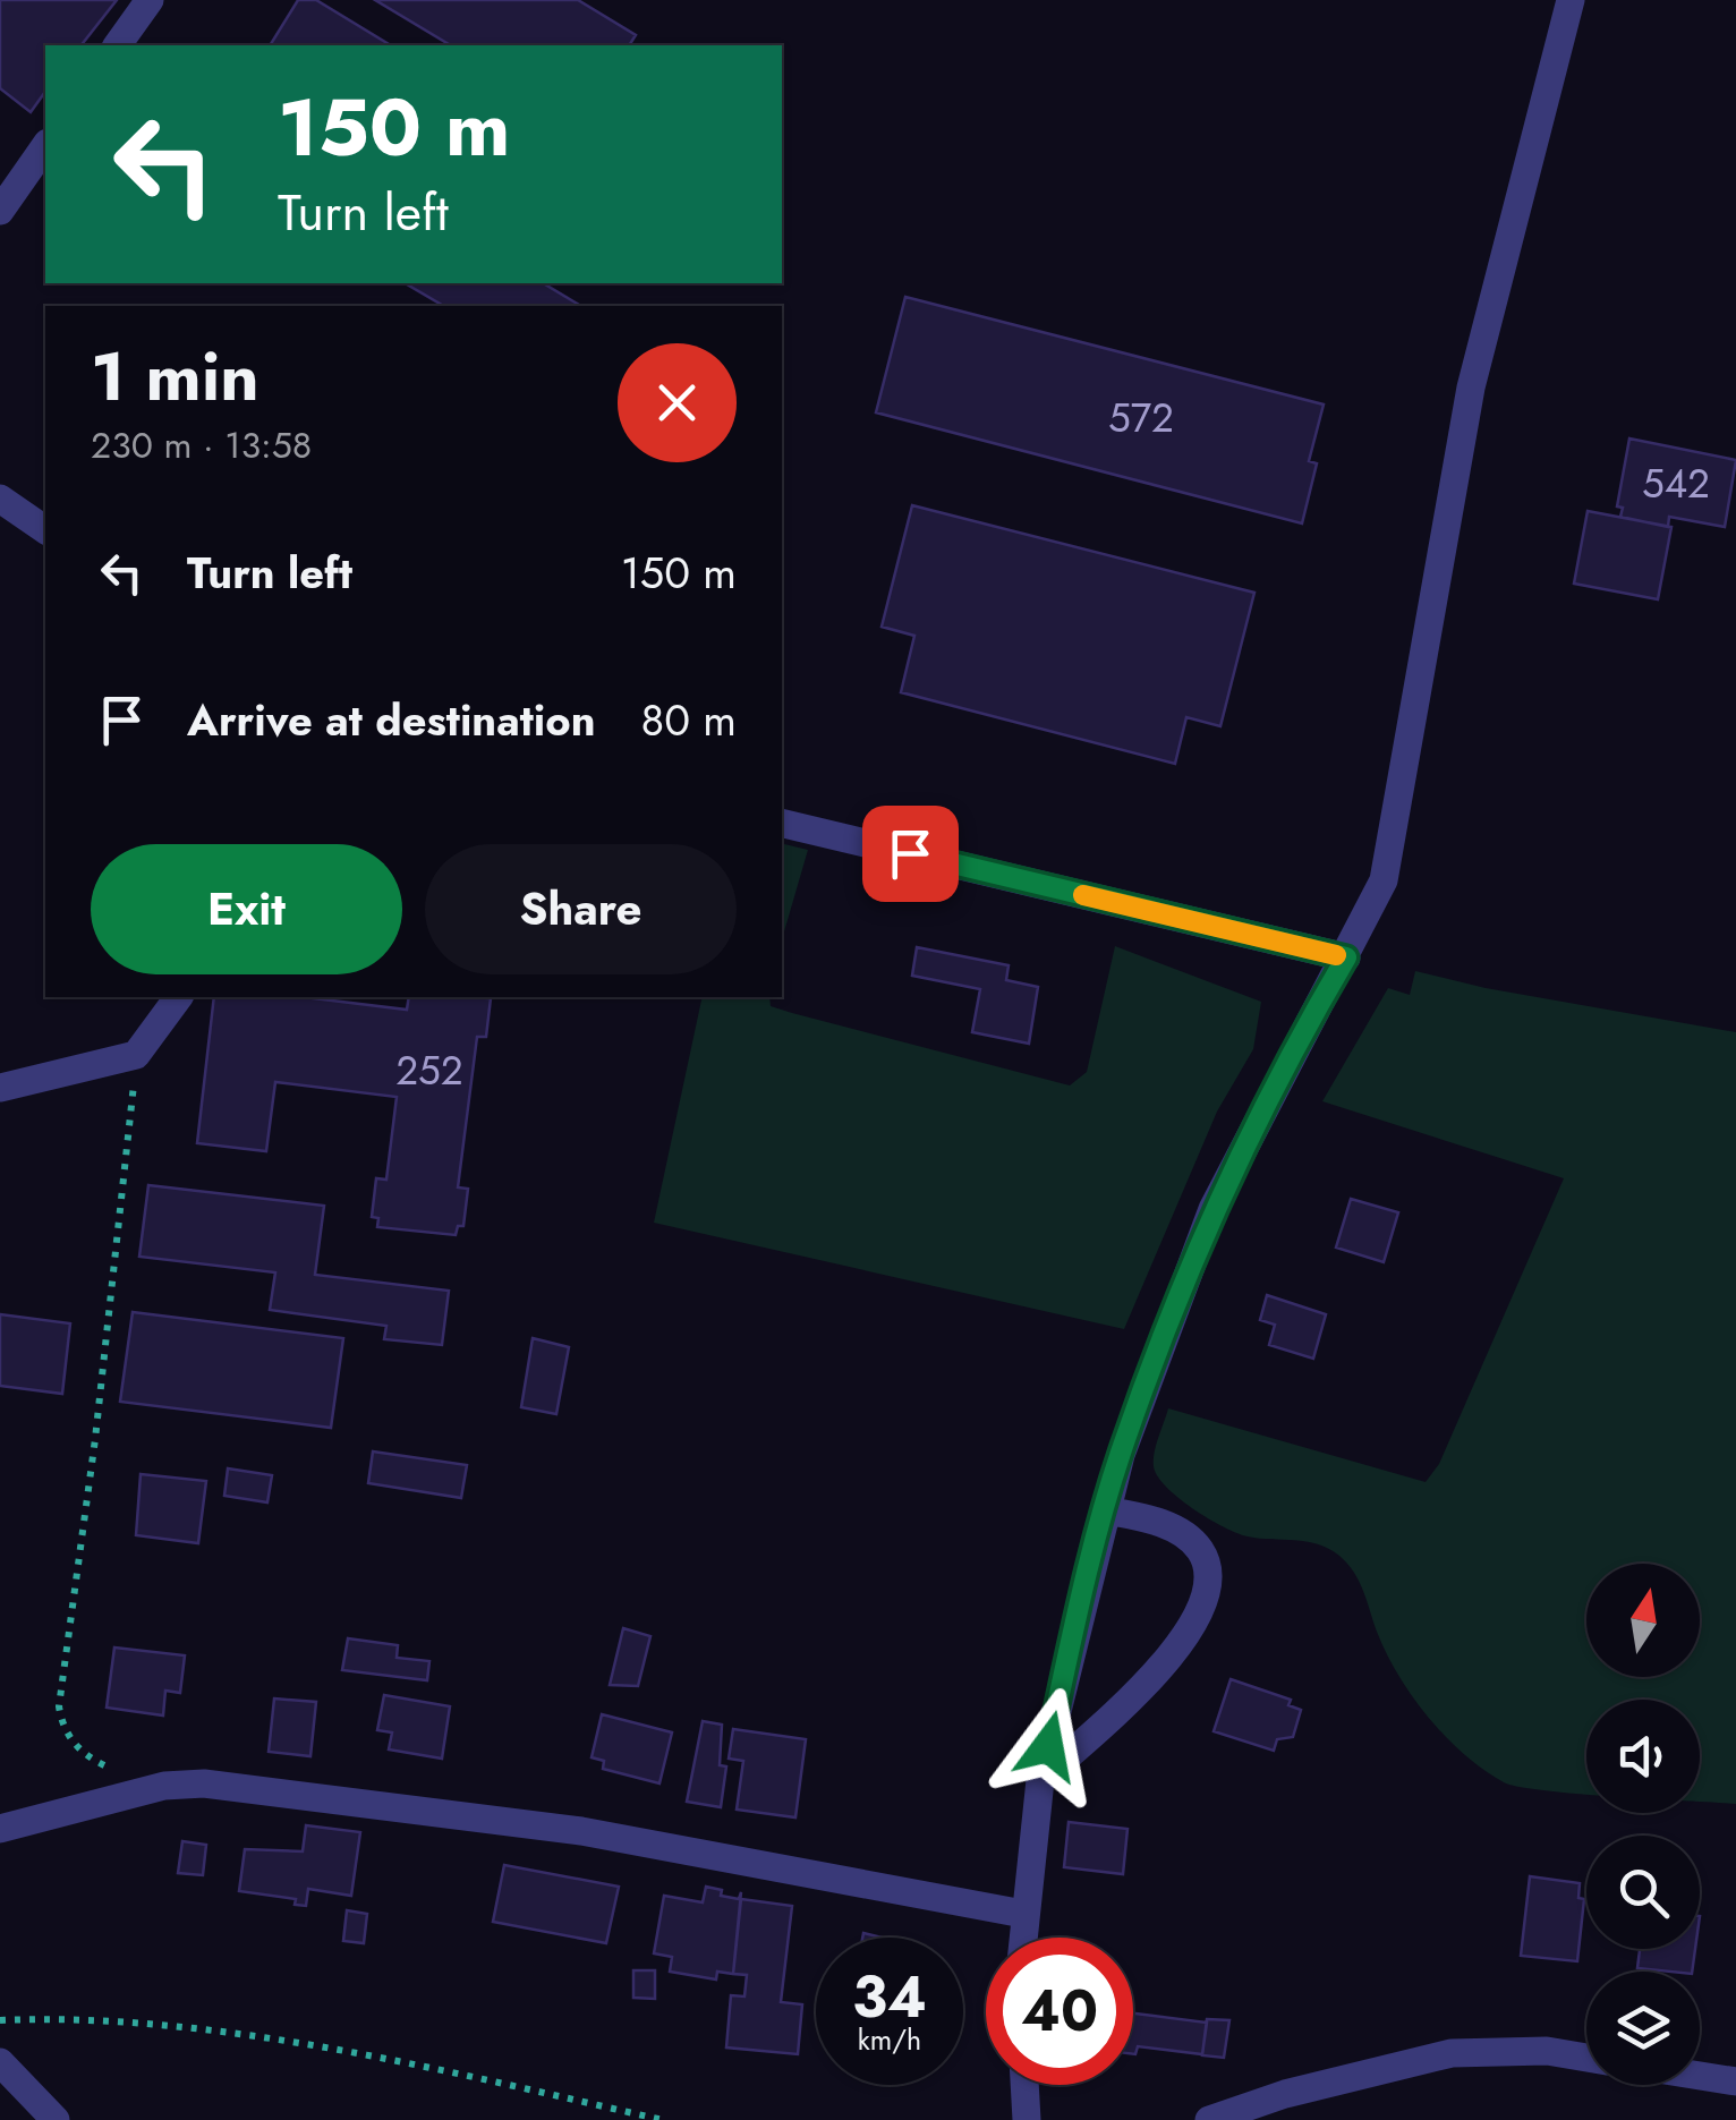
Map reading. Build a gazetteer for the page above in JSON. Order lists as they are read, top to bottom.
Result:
{
  "house_numbers": ["572", "542", "252"],
  "north": "top",
  "page": {
    "turn": ["150 m", "Turn left"],
    "heading": ["1 min", "230 m · 13:58"],
    "list": [
      {
        "name": "Turn left",
        "value": "150 m"
      },
      {
        "name": "Arrive at destination",
        "value": "80 m"
      }
    ],
    "buttons": ["Exit", "Share"],
    "speed": "34 km/h",
    "limit": "40"
  }
}
